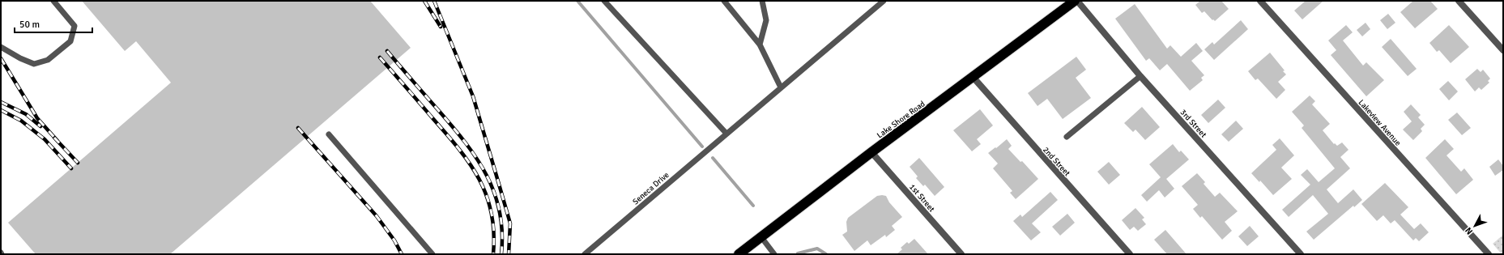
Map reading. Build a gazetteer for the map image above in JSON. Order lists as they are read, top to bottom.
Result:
{
  "streets": {
    "highway": ["Lake Shore Road"],
    "street": [
      "Lakeview Avenue",
      "3rd Street",
      "2nd Street",
      "1st Street"
    ],
    "lane": ["Seneca Drive"]
  },
  "crossings": [
    ["Lake Shore Road", "3rd Street"],
    ["Lake Shore Road", "2nd Street"],
    ["Lake Shore Road", "1st Street"]
  ],
  "scale_bar": "50 m",
  "north": "bottom left"
}
